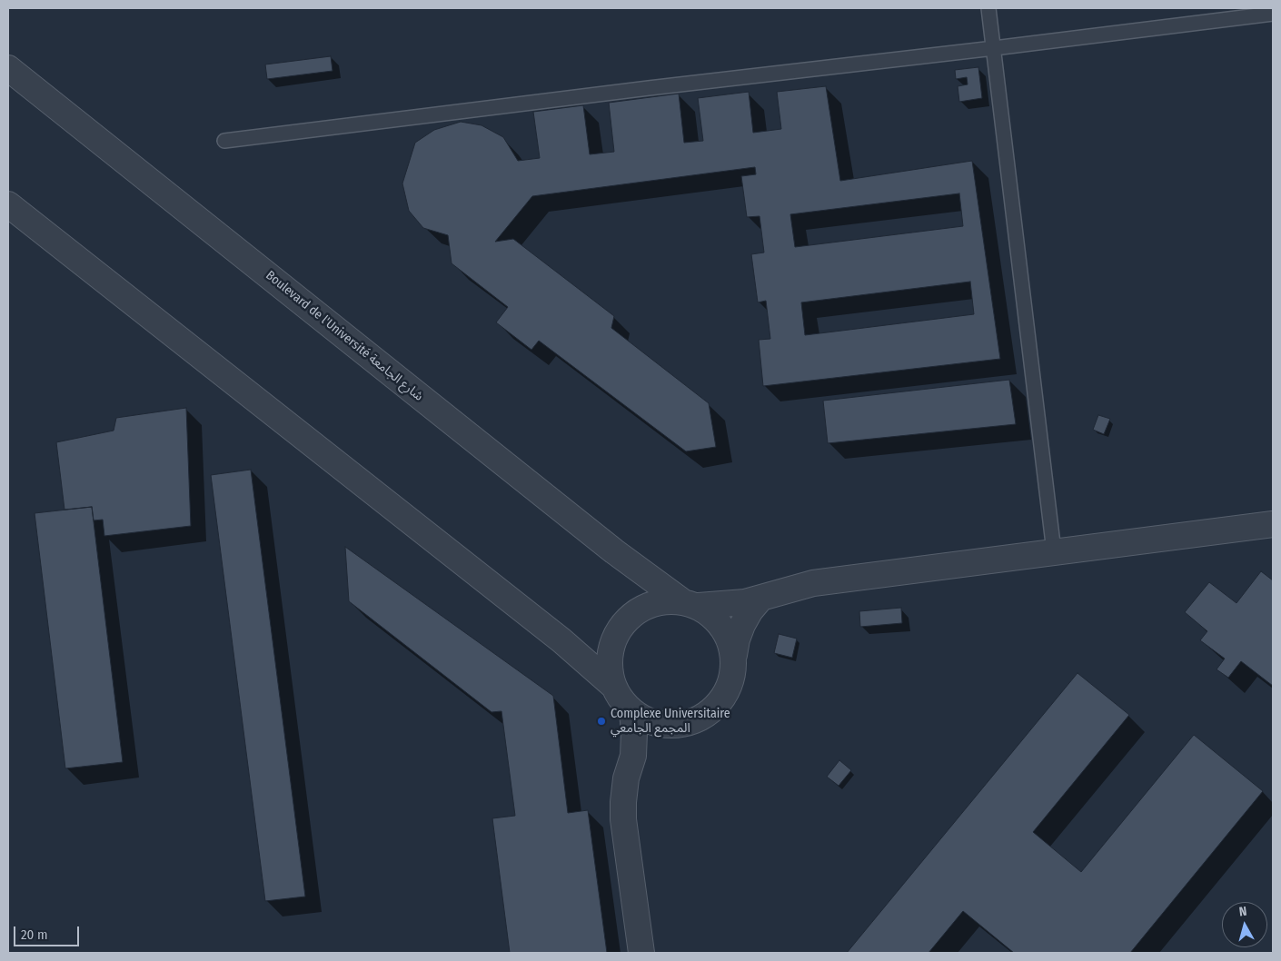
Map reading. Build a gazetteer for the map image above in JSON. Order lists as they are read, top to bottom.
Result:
{
  "streets": {
    "street": ["Boulevard de l'Université شارع الجامعة"]
  },
  "places": ["Complexe Universitaire المجمع الجامعي"],
  "scale_bar": "20 m",
  "north": "top"
}
